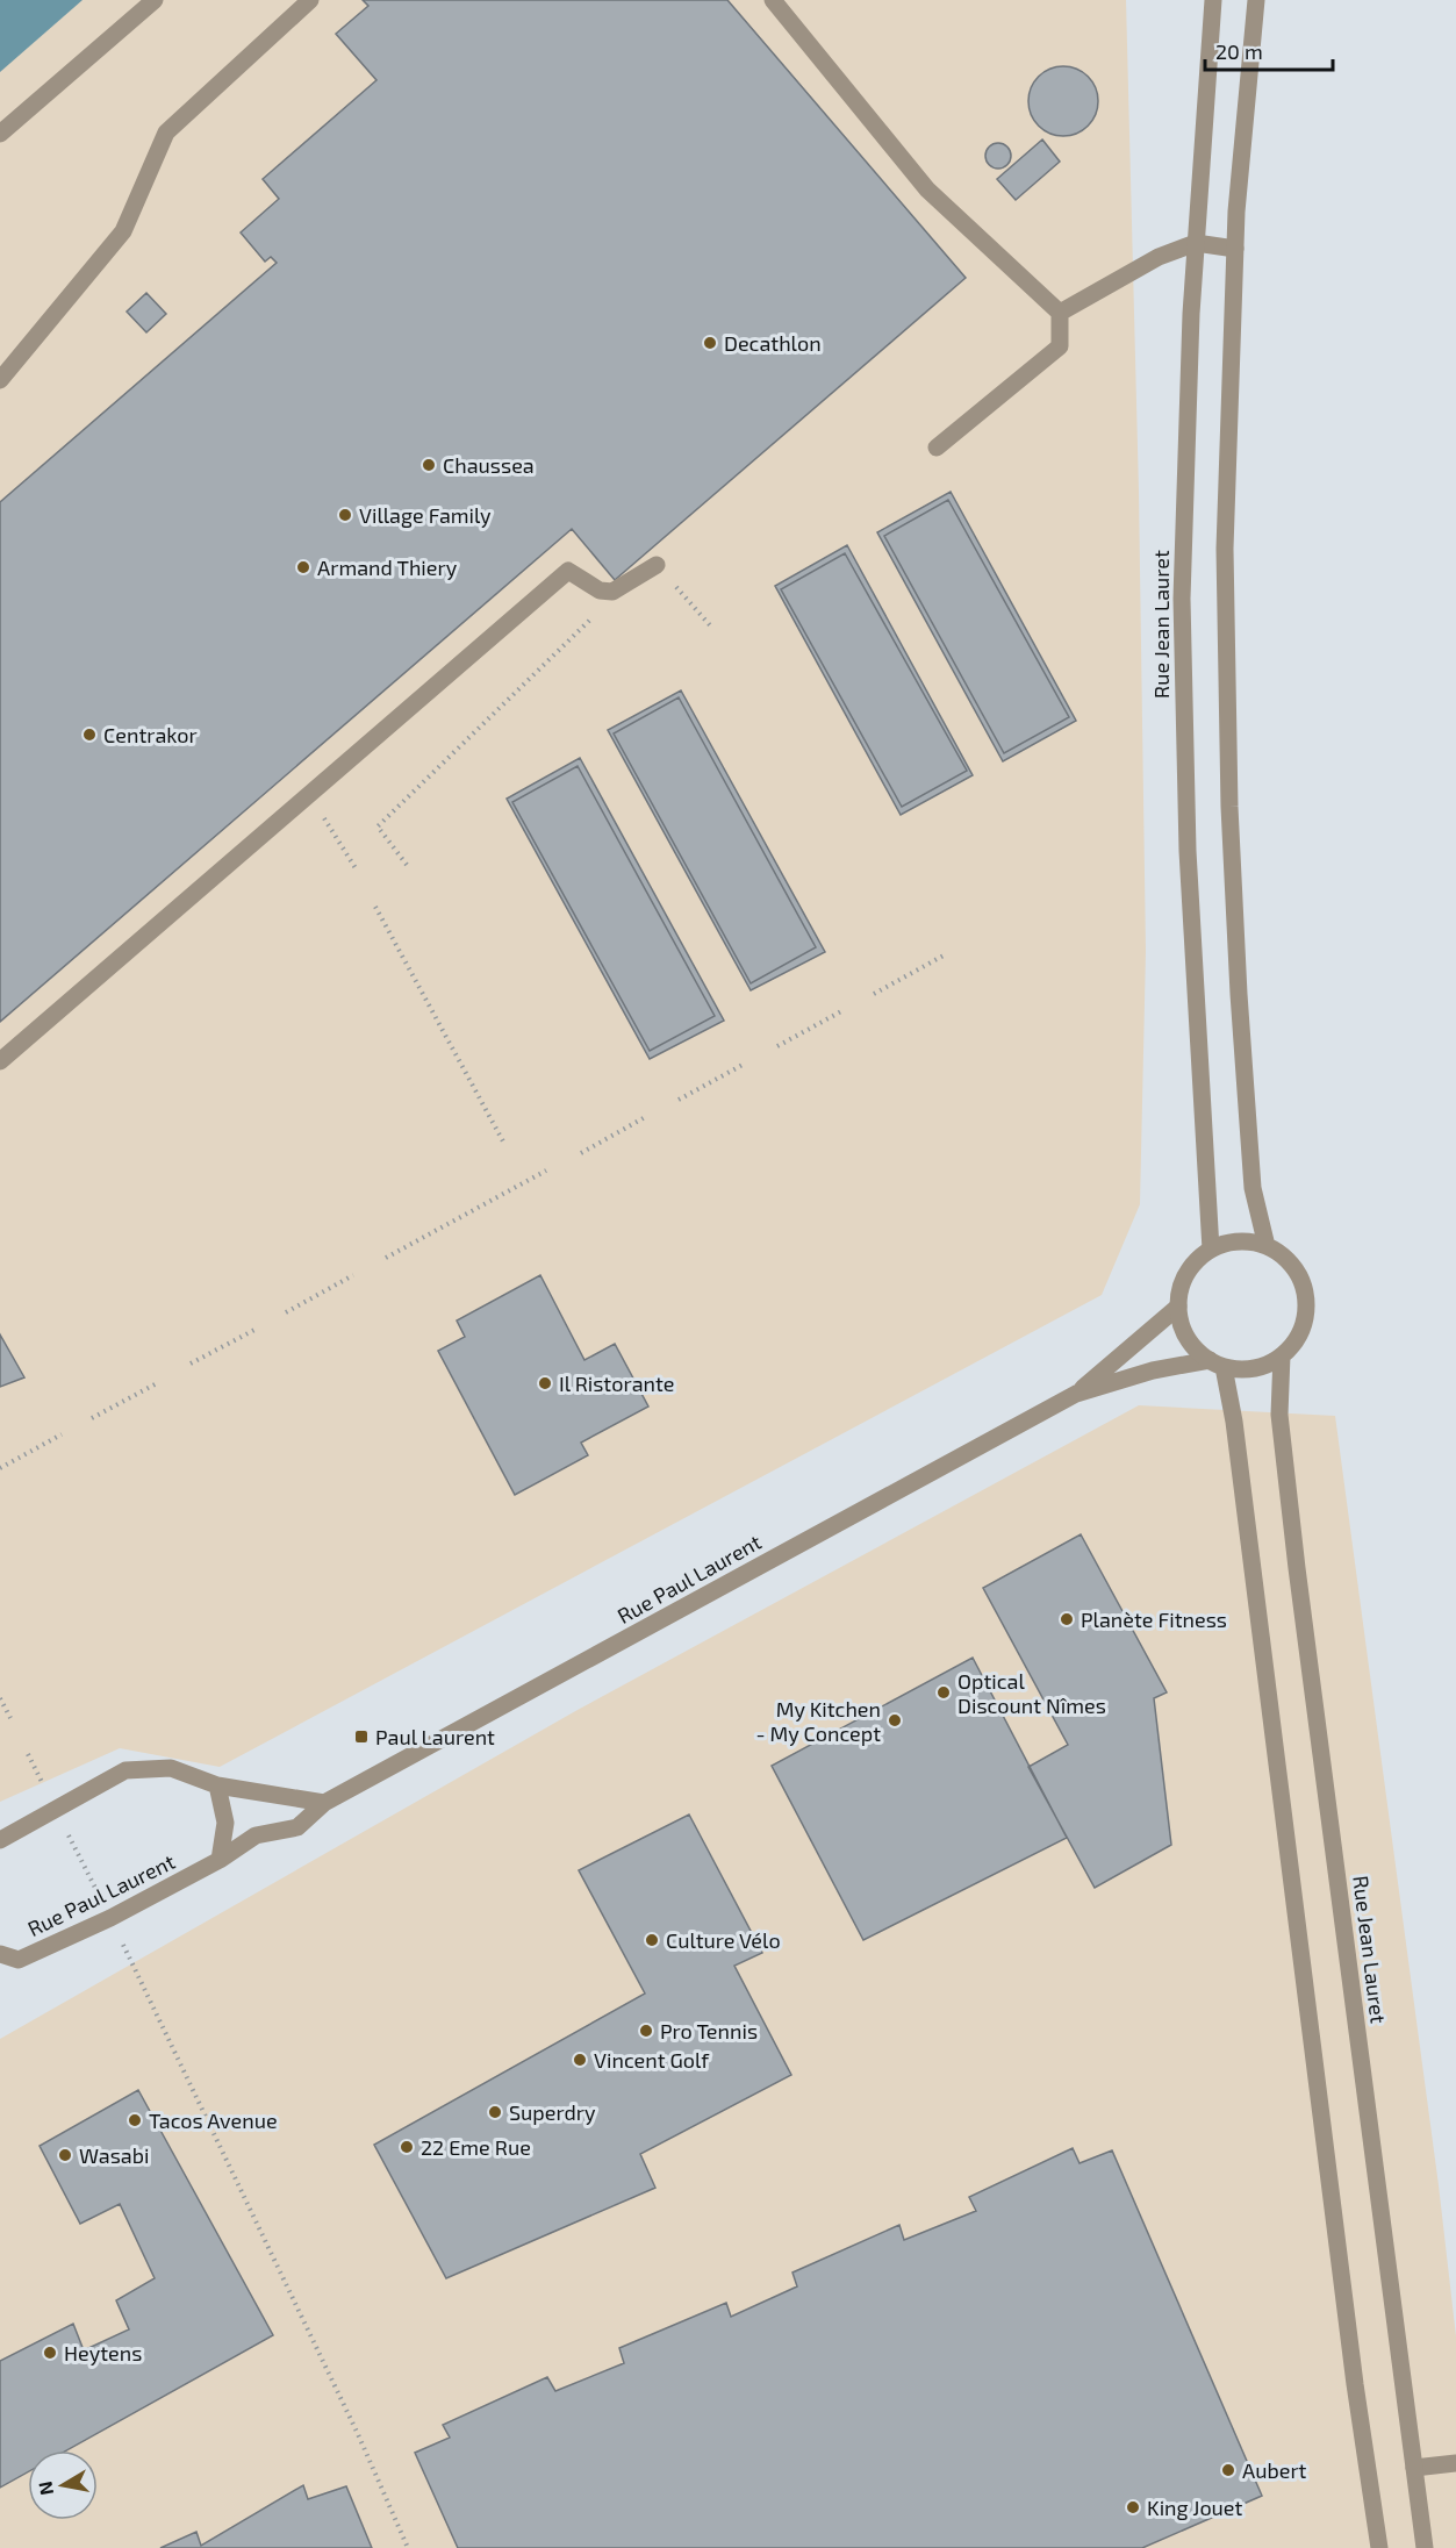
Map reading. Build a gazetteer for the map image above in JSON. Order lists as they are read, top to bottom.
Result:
{
  "streets": {
    "street": ["Rue Jean Lauret", "Rue Paul Laurent"]
  },
  "crossings": [
    ["Rue Jean Lauret", "Rue Paul Laurent"]
  ],
  "places": {
    "other": [
      "Decathlon",
      "Chaussea",
      "Village Family",
      "Armand Thiery",
      "Centrakor",
      "Il Ristorante",
      "Planète Fitness",
      "Optical Discount Nîmes",
      "My Kitchen - My Concept",
      "Culture Vélo",
      "Pro Tennis",
      "Vincent Golf",
      "Superdry",
      "Tacos Avenue",
      "22 Eme Rue",
      "Wasabi",
      "Heytens",
      "Aubert",
      "King Jouet"
    ],
    "transit": ["Paul Laurent"]
  },
  "scale_bar": "20 m",
  "north": "left"
}
